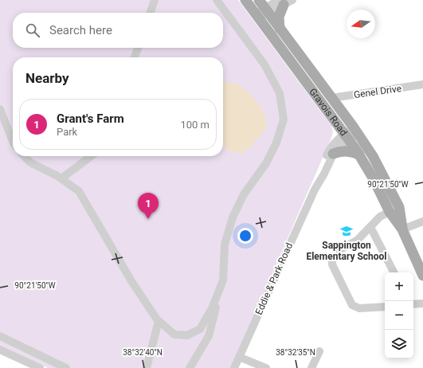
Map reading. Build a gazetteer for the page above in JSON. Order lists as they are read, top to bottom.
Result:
{
  "streets": {
    "main road": ["Gravois Road"],
    "street": ["Genel Drive", "Eddie & Park Road"]
  },
  "crossings": [
    ["Genel Drive", "Gravois Road"],
    ["Gravois Road", "Eddie & Park Road"]
  ],
  "places": {
    "school or university": ["Sappington Elementary School"]
  },
  "north": "left",
  "page": {
    "search": "Search here",
    "heading": "Nearby",
    "list": [
      {
        "mark": "1",
        "name": "Grant's Farm",
        "note": "Park",
        "value": "100 m"
      }
    ],
    "pins": "1",
    "map_buttons": ["+", "−"]
  },
  "coordinates": ["90°21'50\"W", "38°32'40\"N", "38°32'35\"N"]
}
